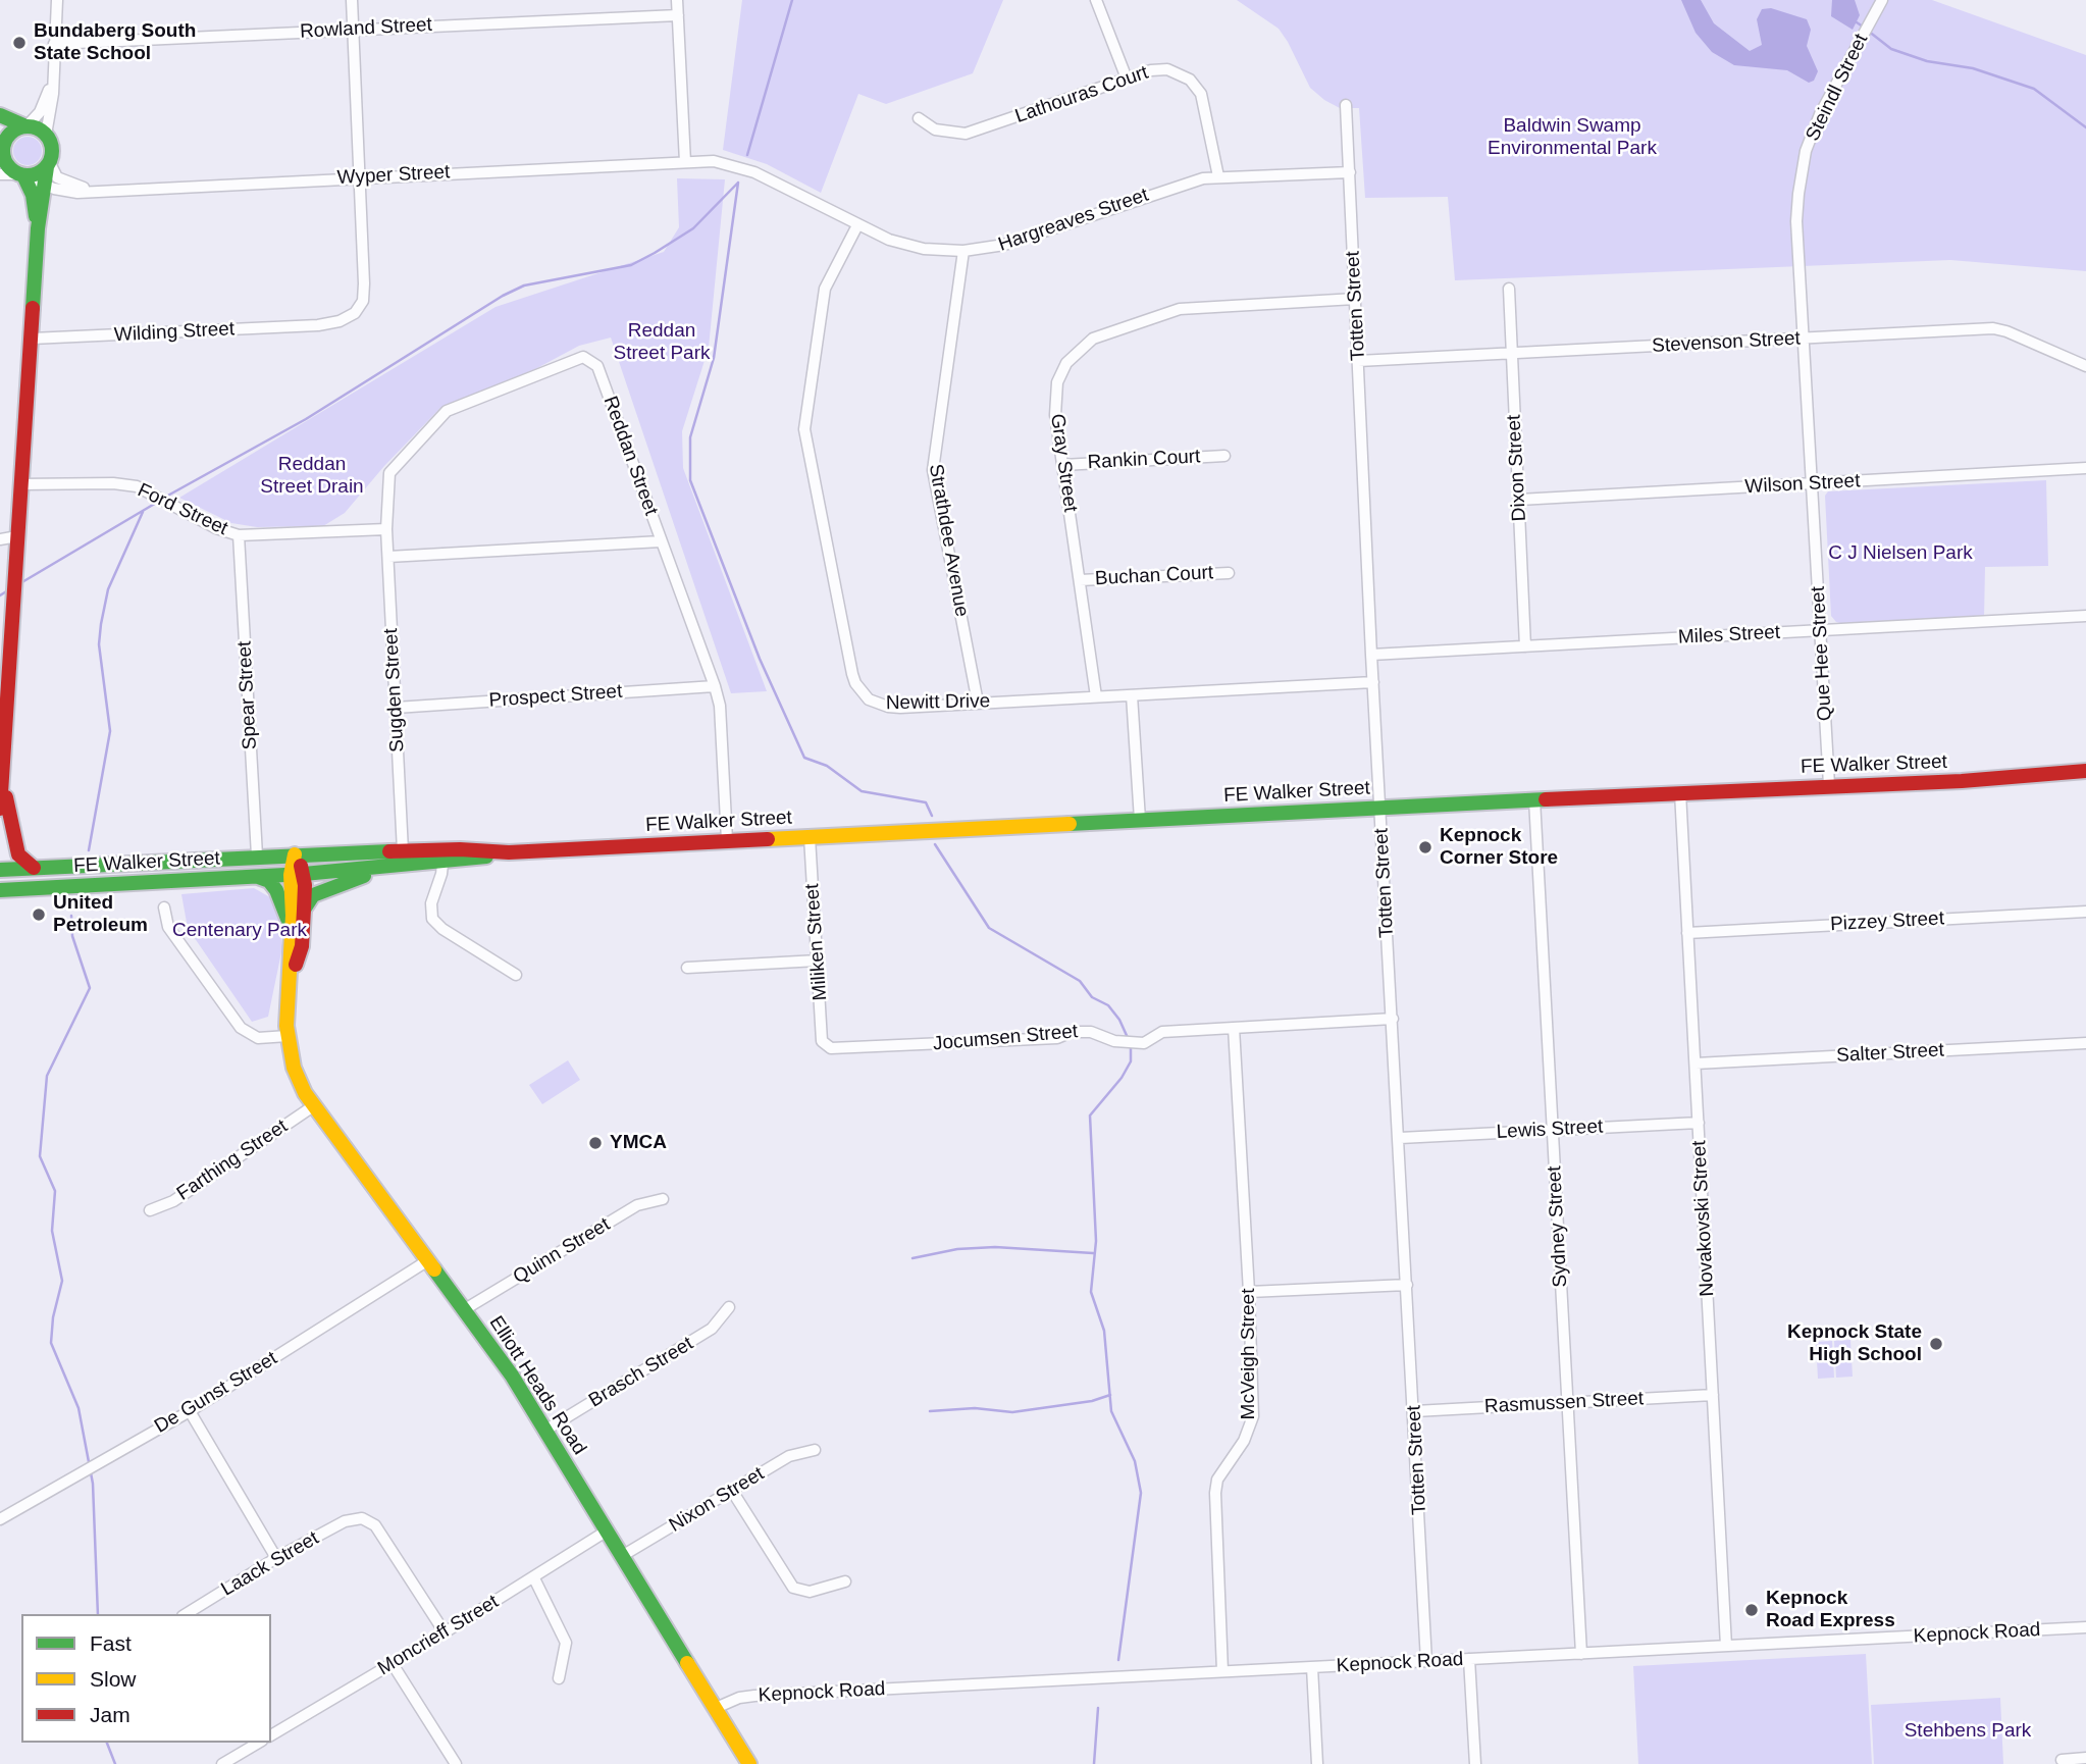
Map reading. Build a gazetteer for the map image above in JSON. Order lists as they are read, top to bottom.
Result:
{
  "streets": {
    "main road": ["FE Walker Street", "Elliott Heads Road"],
    "street": [
      "Rowland Street",
      "Steindl Street",
      "Lathouras Court",
      "Wyper Street",
      "Hargreaves Street",
      "Totten Street",
      "Wilding Street",
      "Stevenson Street",
      "Reddan Street",
      "Rankin Court",
      "Gray Street",
      "Dixon Street",
      "Wilson Street",
      "Ford Street",
      "Strathdee Avenue",
      "Buchan Court",
      "Miles Street",
      "Que Hee Street",
      "Sugden Street",
      "Spear Street",
      "Prospect Street",
      "Newitt Drive",
      "Pizzey Street",
      "Miliken Street",
      "Jocumsen Street",
      "Salter Street",
      "Lewis Street",
      "Farthing Street",
      "Novakovski Street",
      "Sydney Street",
      "Quinn Street",
      "McVeigh Street",
      "Brasch Street",
      "De Gunst Street",
      "Rasmussen Street",
      "Nixon Street",
      "Laack Street",
      "Kepnock Road",
      "Moncrieff Street"
    ]
  },
  "crossings": [
    ["Rowland Street", "Wilding Street"],
    ["Steindl Street", "Que Hee Street"],
    ["Lathouras Court", "Hargreaves Street"],
    ["Wyper Street", "Hargreaves Street"],
    ["Wyper Street", "Wilding Street"],
    ["Hargreaves Street", "Totten Street"],
    ["Hargreaves Street", "Strathdee Avenue"],
    ["Hargreaves Street", "Newitt Drive"],
    ["Totten Street", "Stevenson Street"],
    ["Totten Street", "Gray Street"],
    ["Totten Street", "Miles Street"],
    ["Totten Street", "Newitt Drive"],
    ["Totten Street", "FE Walker Street"],
    ["Totten Street", "Jocumsen Street"],
    ["Totten Street", "Lewis Street"],
    ["Totten Street", "Rasmussen Street"],
    ["Totten Street", "Kepnock Road"],
    ["Stevenson Street", "Dixon Street"],
    ["Stevenson Street", "Que Hee Street"],
    ["Reddan Street", "Ford Street"],
    ["Reddan Street", "Sugden Street"],
    ["Reddan Street", "Prospect Street"],
    ["Reddan Street", "FE Walker Street"],
    ["Rankin Court", "Gray Street"],
    ["Gray Street", "Buchan Court"],
    ["Gray Street", "Newitt Drive"],
    ["Dixon Street", "Wilson Street"],
    ["Dixon Street", "Miles Street"],
    ["Wilson Street", "Que Hee Street"],
    ["Ford Street", "Sugden Street"],
    ["Ford Street", "Spear Street"],
    ["Strathdee Avenue", "Newitt Drive"],
    ["Miles Street", "Que Hee Street"],
    ["Que Hee Street", "FE Walker Street"],
    ["Sugden Street", "Prospect Street"],
    ["Sugden Street", "FE Walker Street"],
    ["Spear Street", "FE Walker Street"],
    ["FE Walker Street", "Miliken Street"],
    ["FE Walker Street", "Novakovski Street"],
    ["FE Walker Street", "Sydney Street"],
    ["FE Walker Street", "Elliott Heads Road"],
    ["Pizzey Street", "Novakovski Street"],
    ["Miliken Street", "Jocumsen Street"],
    ["Jocumsen Street", "McVeigh Street"],
    ["Salter Street", "Novakovski Street"],
    ["Lewis Street", "Novakovski Street"],
    ["Lewis Street", "Sydney Street"],
    ["Farthing Street", "Elliott Heads Road"],
    ["Novakovski Street", "Rasmussen Street"],
    ["Novakovski Street", "Kepnock Road"],
    ["Sydney Street", "Rasmussen Street"],
    ["Sydney Street", "Kepnock Road"],
    ["Quinn Street", "Elliott Heads Road"],
    ["McVeigh Street", "Kepnock Road"],
    ["Brasch Street", "Elliott Heads Road"],
    ["Elliott Heads Road", "De Gunst Street"],
    ["Elliott Heads Road", "Nixon Street"],
    ["Elliott Heads Road", "Kepnock Road"],
    ["Elliott Heads Road", "Moncrieff Street"],
    ["Laack Street", "Moncrieff Street"]
  ],
  "parks": [
    "Baldwin Swamp Environmental Park",
    "Reddan Street Park",
    "Reddan Street Drain",
    "C J Nielsen Park",
    "Centenary Park",
    "Stehbens Park"
  ],
  "places": [
    "Bundaberg South State School",
    "Kepnock Corner Store",
    "United Petroleum",
    "YMCA",
    "Kepnock State High School",
    "Kepnock Road Express"
  ],
  "legend": ["Fast", "Slow", "Jam"]
}
